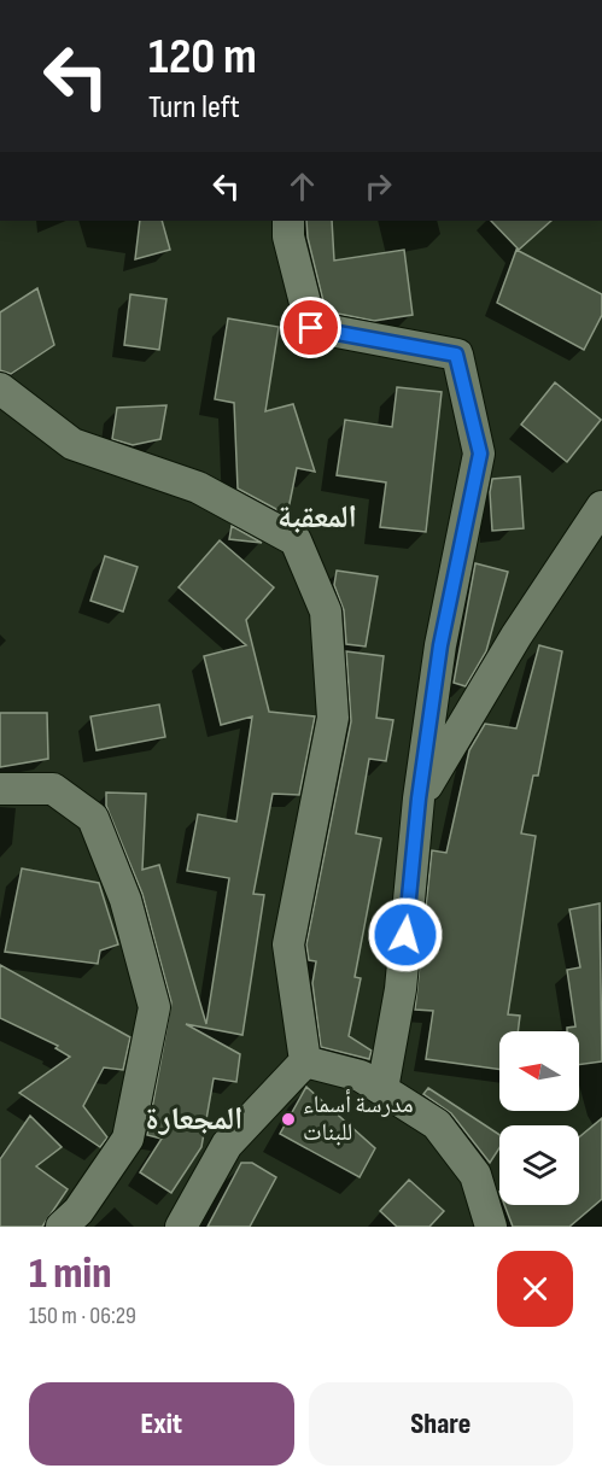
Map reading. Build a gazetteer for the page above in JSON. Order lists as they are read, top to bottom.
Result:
{
  "districts": ["المعقبة", "المجعارة"],
  "places": ["مدرسة أسماء للبنات"],
  "north": "left",
  "page": {
    "turn": ["120 m", "Turn left"],
    "heading": ["1 min", "150 m · 06:29"],
    "buttons": ["Exit", "Share"]
  }
}
